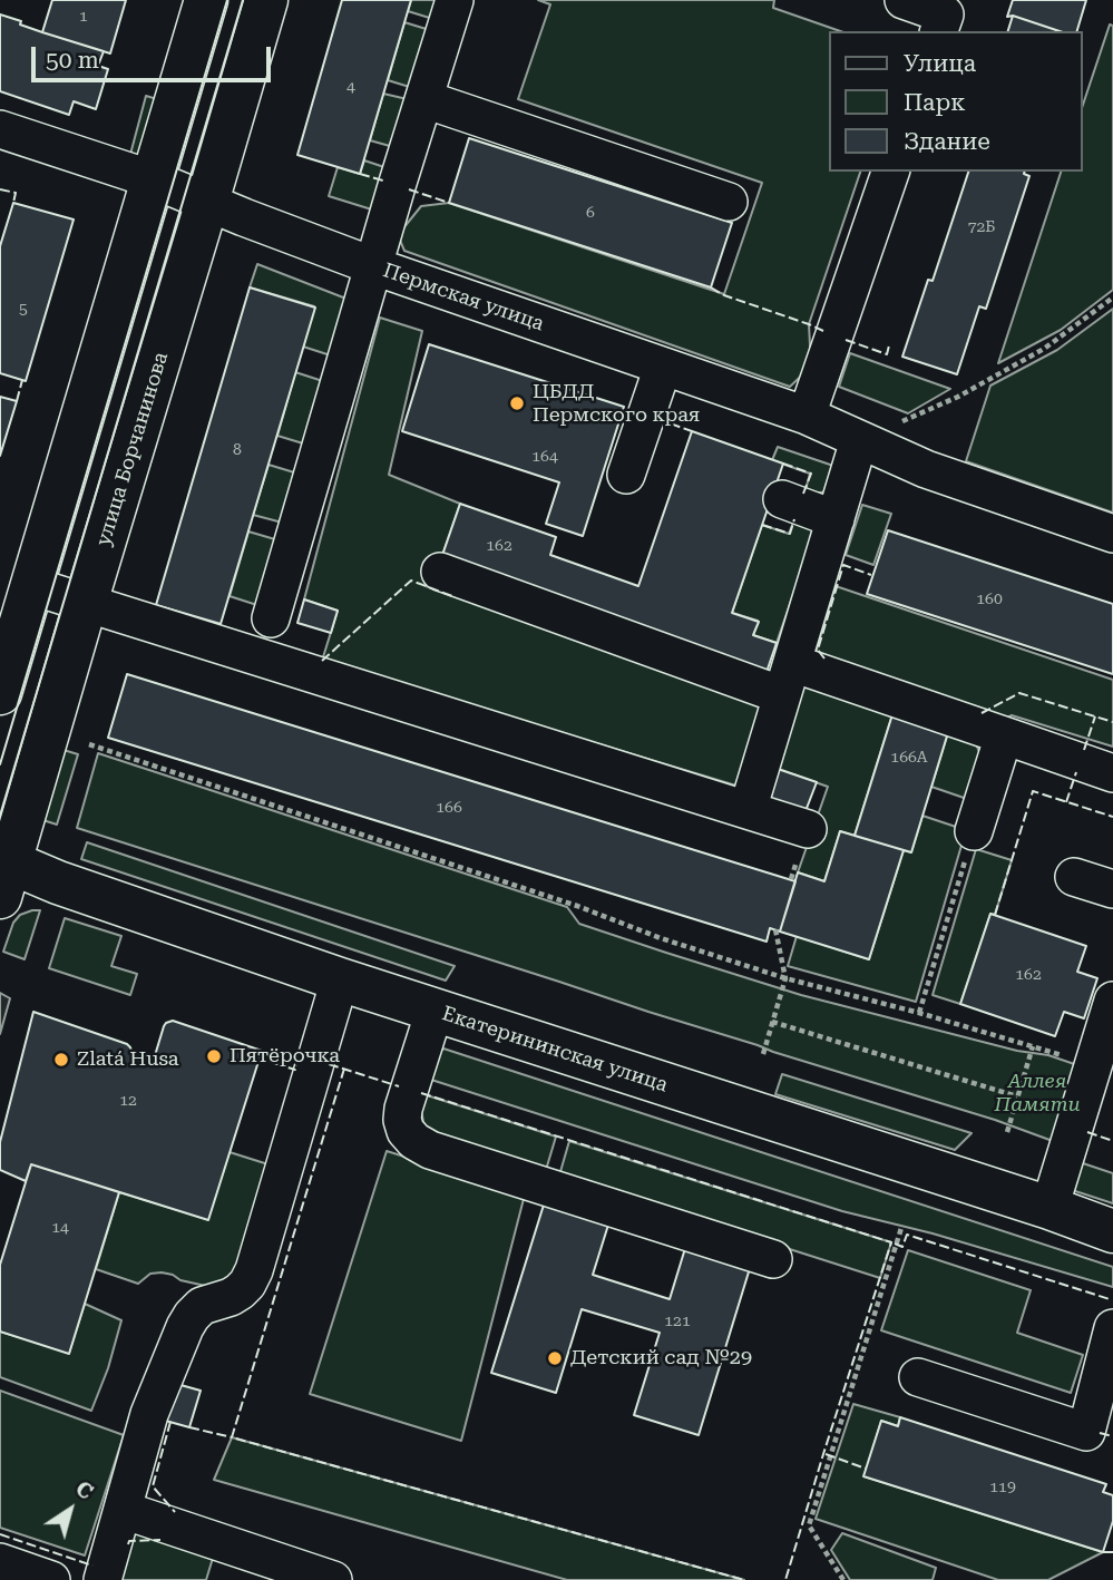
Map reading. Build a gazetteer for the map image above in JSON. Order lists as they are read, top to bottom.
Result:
{
  "streets": {
    "main road": ["улица Борчанинова", "Екатерининская улица"],
    "street": ["Пермская улица"]
  },
  "crossings": [
    ["Пермская улица", "улица Борчанинова"],
    ["улица Борчанинова", "Екатерининская улица"]
  ],
  "parks": ["Аллея Памяти"],
  "places": [
    "ЦБДД Пермского края",
    "Пятёрочка",
    "Zlatá Husa",
    "Детский сад №29"
  ],
  "house_numbers": [
    "1",
    "4",
    "6",
    "72Б",
    "5",
    "8",
    "164",
    "162",
    "160",
    "166А",
    "166",
    "162",
    "12",
    "14",
    "121",
    "119"
  ],
  "legend": ["Улица", "Парк", "Здание"],
  "scale_bar": "50 m",
  "north": "top right"
}
